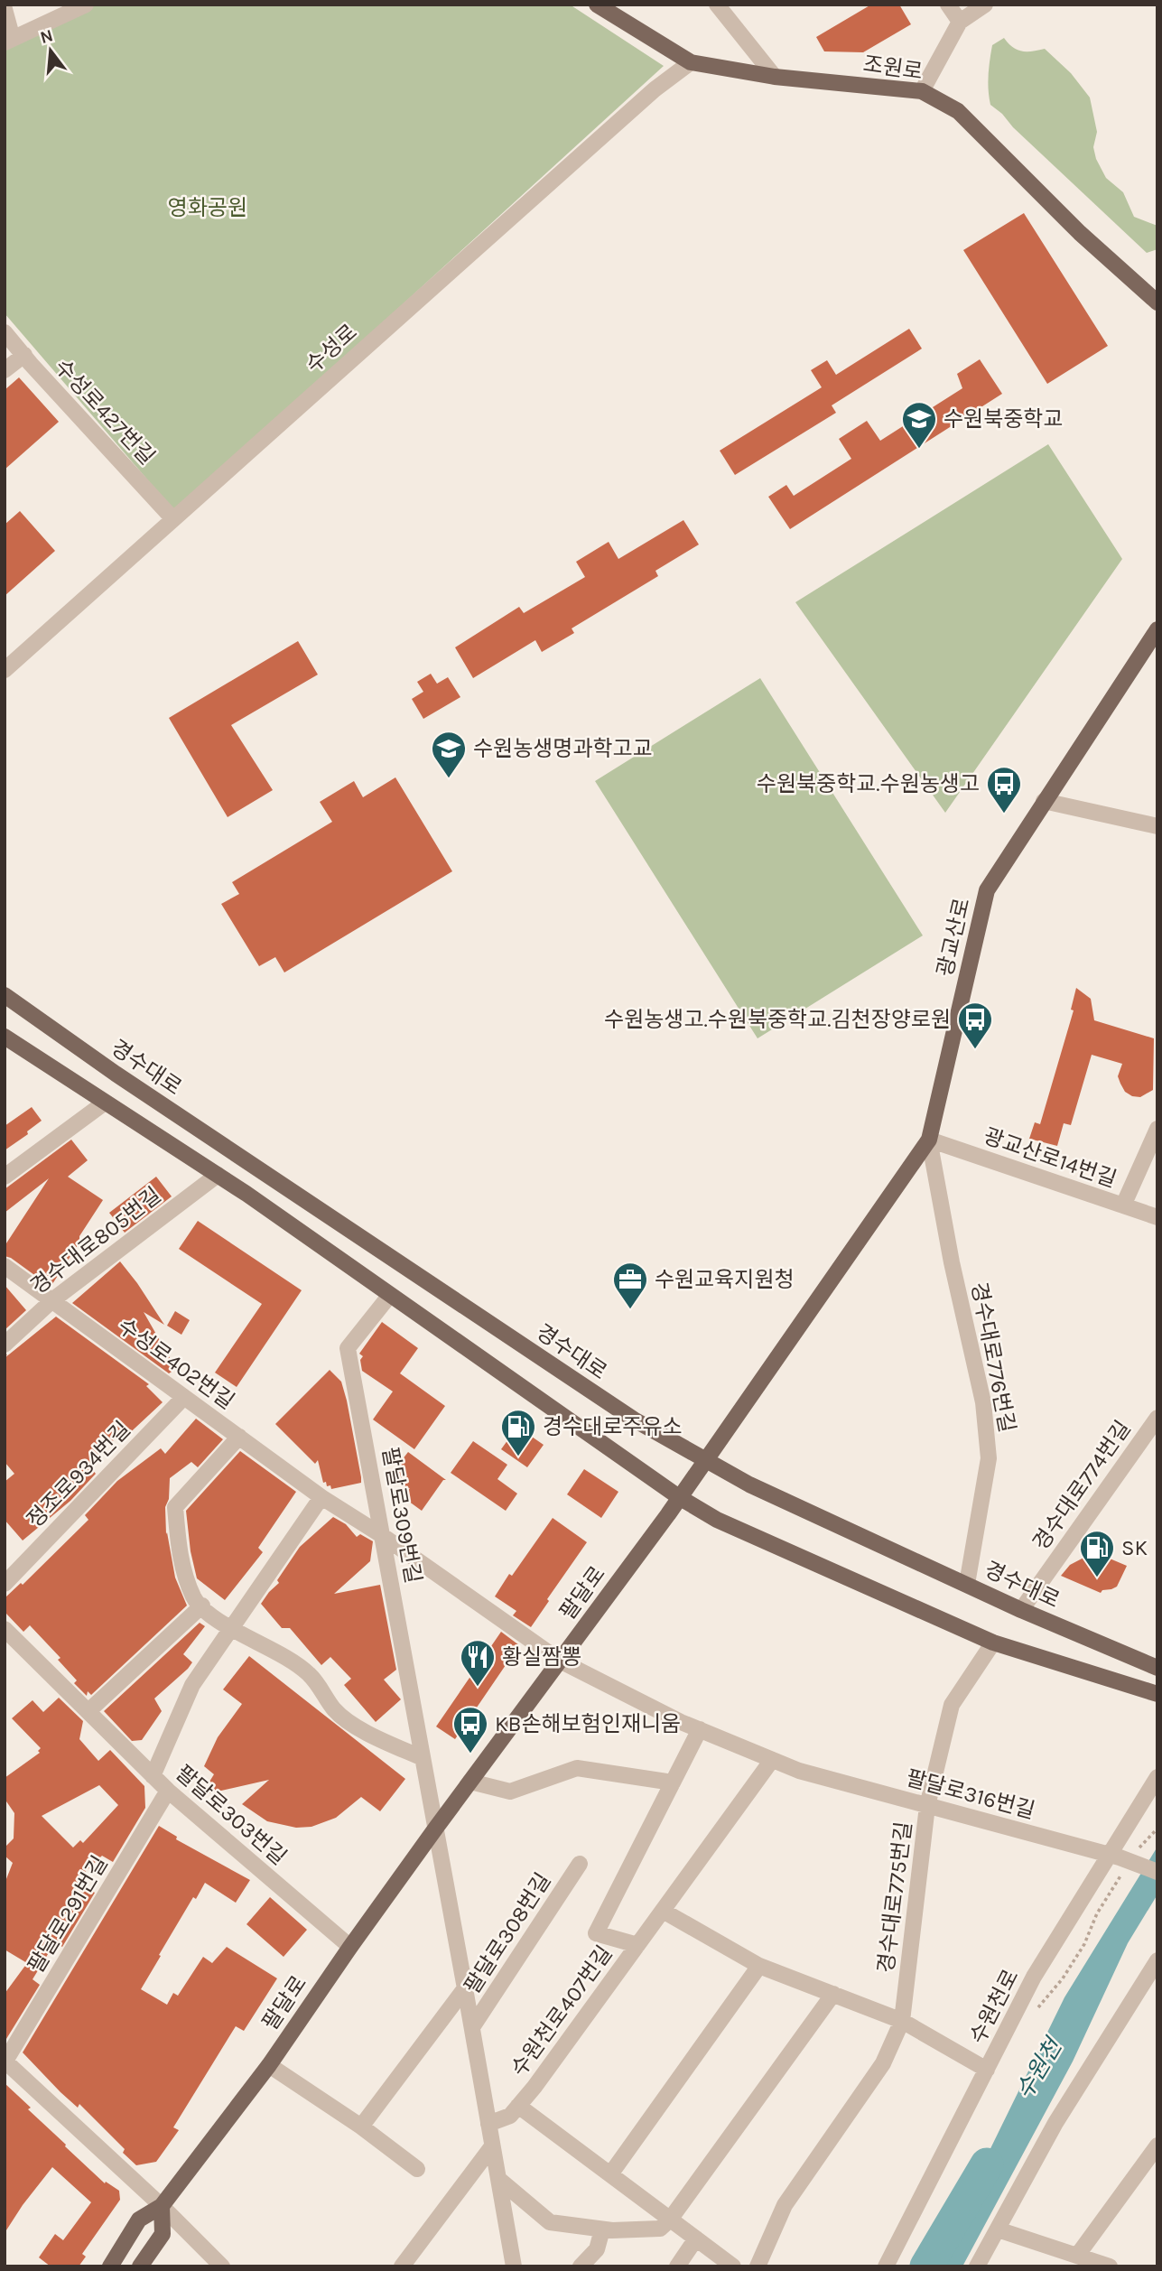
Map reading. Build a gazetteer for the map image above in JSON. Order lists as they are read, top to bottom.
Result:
{
  "streets": {
    "main road": [
      "조원로",
      "광교산로",
      "경수대로",
      "팔달로"
    ],
    "street": [
      "수성로",
      "수성로427번길",
      "광교산로14번길",
      "경수대로805번길",
      "경수대로776번길",
      "수성로402번길",
      "정조로934번길",
      "경수대로774번길",
      "팔달로309번길",
      "팔달로316번길",
      "팔달로303번길",
      "경수대로775번길",
      "팔달로291번길",
      "팔달로308번길",
      "수원천로",
      "수원천로407번길"
    ]
  },
  "crossings": [
    ["조원로", "수성로"],
    ["수성로", "수성로427번길"],
    ["광교산로", "경수대로"],
    ["광교산로", "광교산로14번길"],
    ["광교산로", "경수대로776번길"],
    ["광교산로", "팔달로"],
    ["경수대로", "경수대로776번길"],
    ["경수대로", "경수대로774번길"],
    ["경수대로", "팔달로"],
    ["광교산로14번길", "경수대로776번길"],
    ["경수대로805번길", "수성로402번길"],
    ["수성로402번길", "정조로934번길"],
    ["수성로402번길", "팔달로309번길"],
    ["수성로402번길", "팔달로"],
    ["수성로402번길", "팔달로316번길"],
    ["팔달로309번길", "팔달로"],
    ["팔달로309번길", "팔달로308번길"],
    ["팔달로", "팔달로316번길"],
    ["팔달로", "팔달로303번길"],
    ["팔달로", "팔달로291번길"],
    ["팔달로", "팔달로308번길"],
    ["팔달로316번길", "경수대로775번길"],
    ["팔달로316번길", "수원천로"],
    ["팔달로303번길", "팔달로291번길"]
  ],
  "water": ["수원천"],
  "parks": ["영화공원"],
  "places": {
    "school or university": ["수원북중학교", "수원농생명과학고교"],
    "bus stop": ["수원북중학교.수원농생고", "수원농생고.수원북중학교.김천장양로원", "KB손해보험인재니움"],
    "office": ["수원교육지원청"],
    "fuel station": ["경수대로주유소", "SK"],
    "restaurant": ["황실짬뽕"]
  },
  "north": "top"
}
